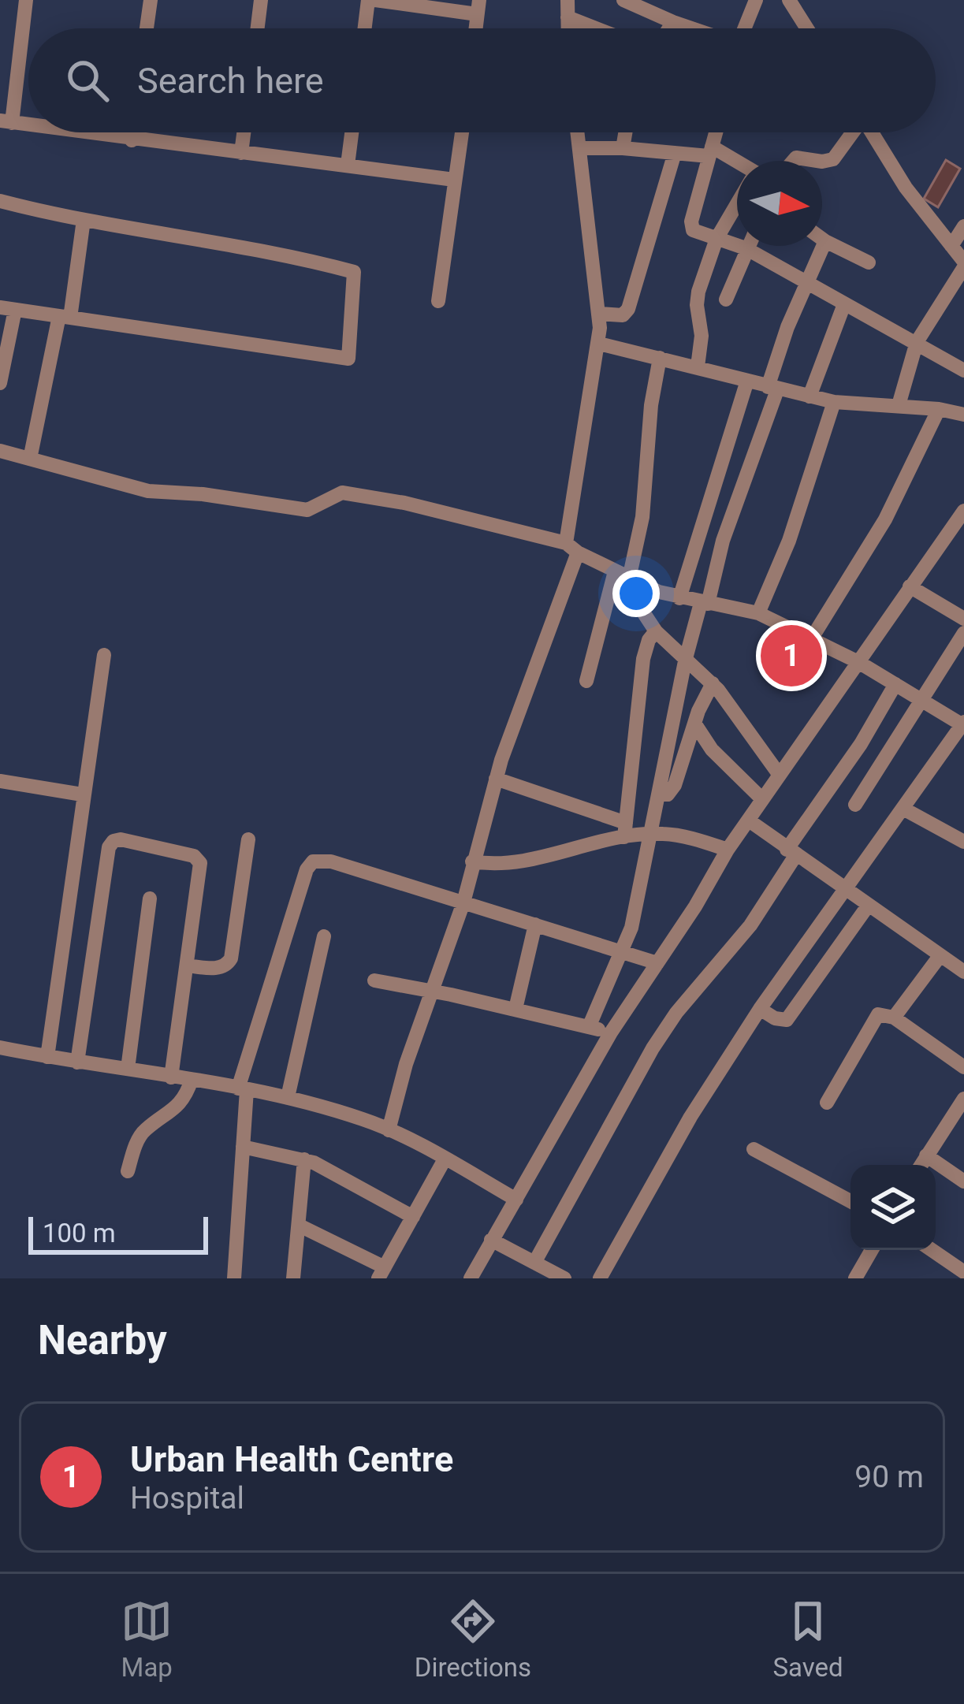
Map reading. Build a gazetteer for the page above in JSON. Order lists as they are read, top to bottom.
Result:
{
  "scale_bar": "100 m",
  "north": "right",
  "page": {
    "search": "Search here",
    "pins": "1",
    "scale": "100 m",
    "heading": "Nearby",
    "list": [
      {
        "mark": "1",
        "name": "Urban Health Centre",
        "note": "Hospital",
        "value": "90 m"
      }
    ],
    "nav": ["Map", "Directions", "Saved"]
  }
}
